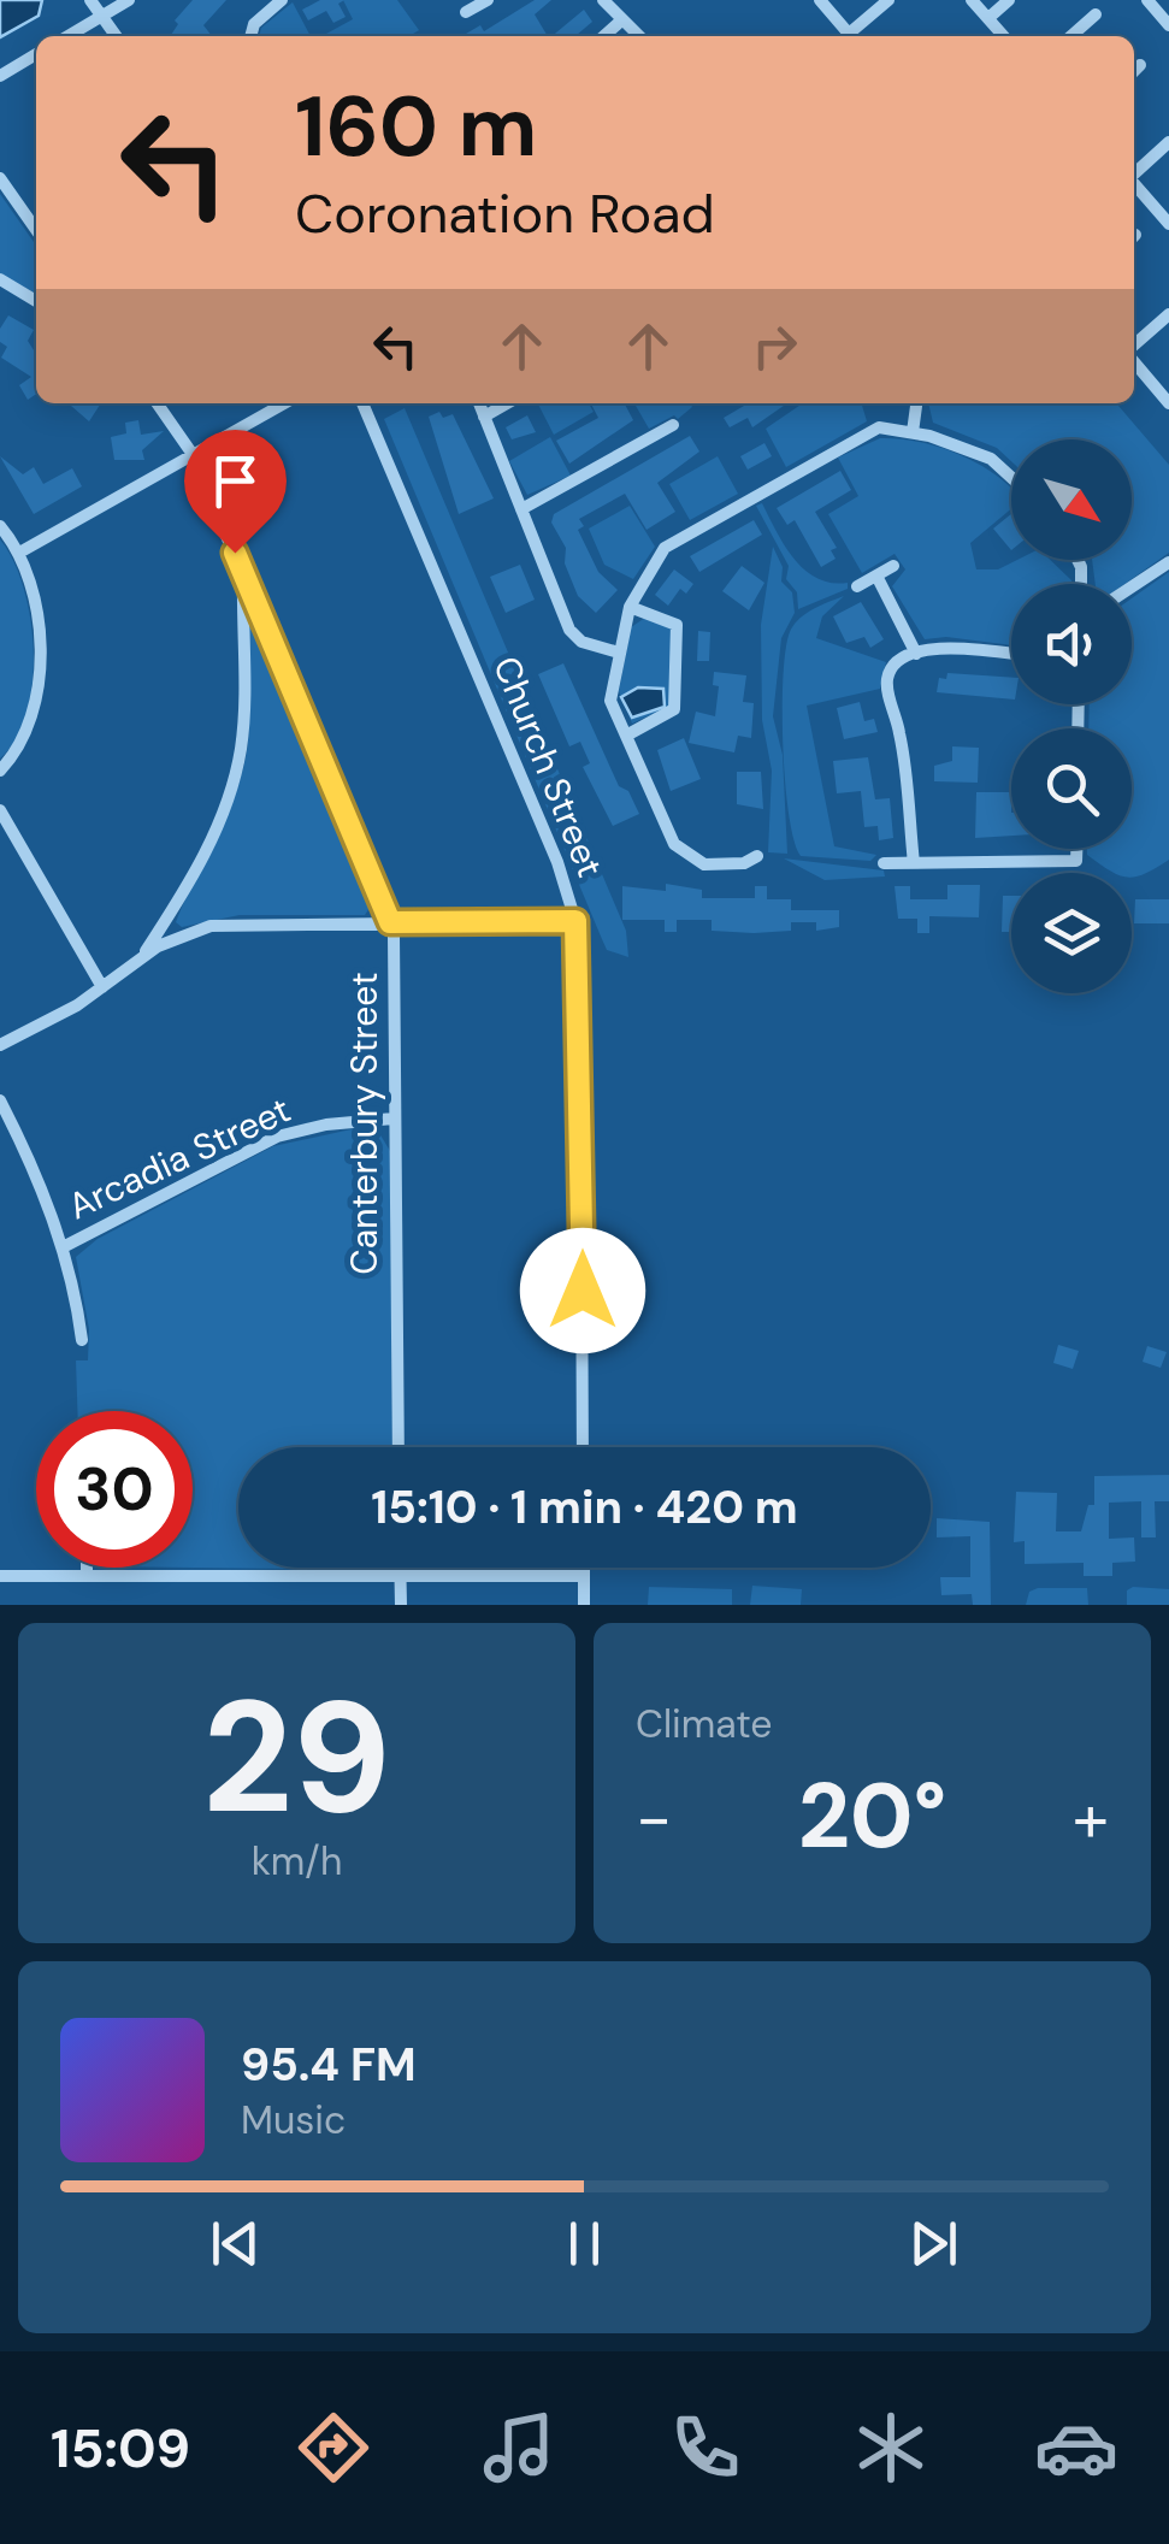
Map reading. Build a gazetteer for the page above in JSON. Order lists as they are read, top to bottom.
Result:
{
  "streets": {
    "street": ["Church Street", "Canterbury Street", "Arcadia Street"]
  },
  "crossings": [
    ["Canterbury Street", "Arcadia Street"]
  ],
  "north": "bottom right",
  "page": {
    "turn": ["160 m", "Coronation Road"],
    "limit": "30",
    "trip": "15:10 · 1 min · 420 m",
    "tile": [
      ["29", "km/h"],
      "Climate"
    ],
    "heat": ["−", "20°", "+"],
    "song": ["95.4 FM", "Music"],
    "tabs": "15:09"
  }
}
